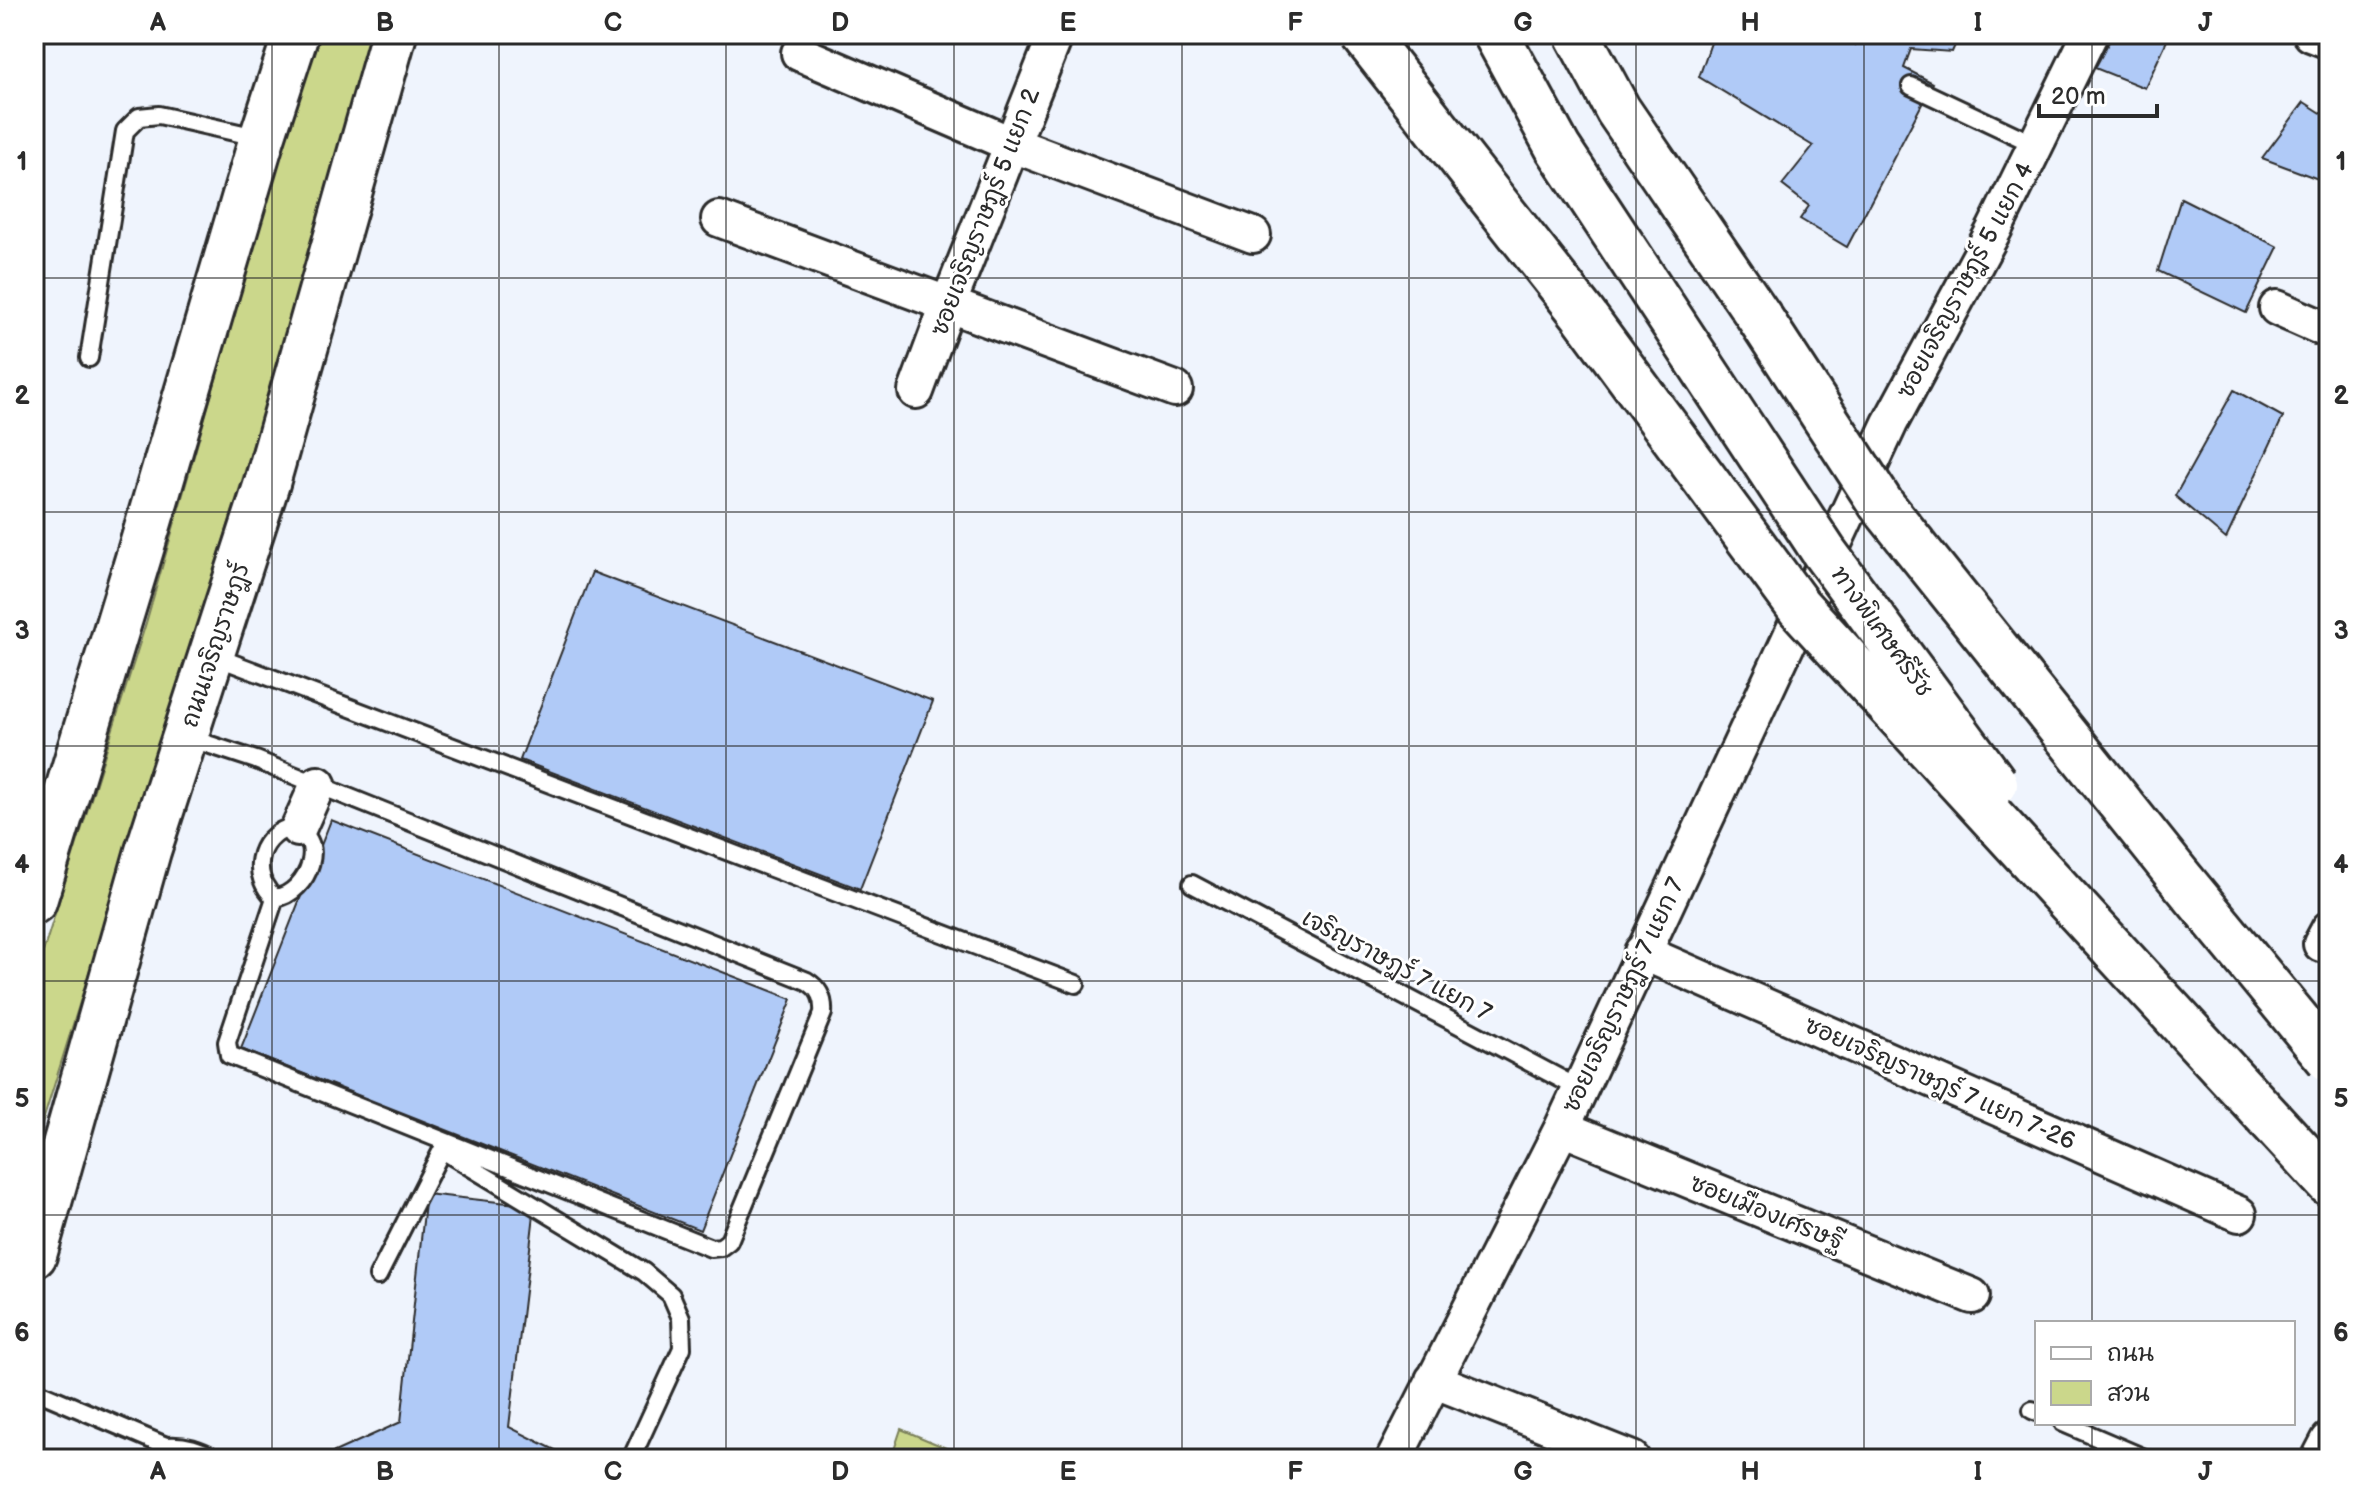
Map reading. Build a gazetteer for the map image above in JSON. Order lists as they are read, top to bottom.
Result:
{
  "streets": {
    "main road": ["ทางพิเศษศรีรัช", "ถนนเจริญราษฎร์"],
    "street": [
      "ซอยเจริญราษฎร์ 5 แยก 2",
      "ซอยเจริญราษฎร์ 5 แยก 4",
      "ซอยเจริญราษฎร์ 7 แยก 7",
      "ซอยเจริญราษฎร์ 7 แยก 7-26",
      "ซอยเมืองเศรษฐี"
    ],
    "lane": ["เจริญราษฎร์ 7 แยก 7"]
  },
  "crossings": [
    ["ซอยเจริญราษฎร์ 5 แยก 4", "ซอยเจริญราษฎร์ 7 แยก 7"],
    ["เจริญราษฎร์ 7 แยก 7", "ซอยเจริญราษฎร์ 7 แยก 7"],
    ["ซอยเจริญราษฎร์ 7 แยก 7", "ซอยเจริญราษฎร์ 7 แยก 7-26"],
    ["ซอยเจริญราษฎร์ 7 แยก 7", "ซอยเมืองเศรษฐี"]
  ],
  "legend": ["ถนน", "สวน"],
  "scale_bar": "20 m",
  "grid": {
    "columns": [
      "A",
      "B",
      "C",
      "D",
      "E",
      "F",
      "G",
      "H",
      "I",
      "J"
    ],
    "rows": [
      "1",
      "2",
      "3",
      "4",
      "5",
      "6"
    ]
  }
}
